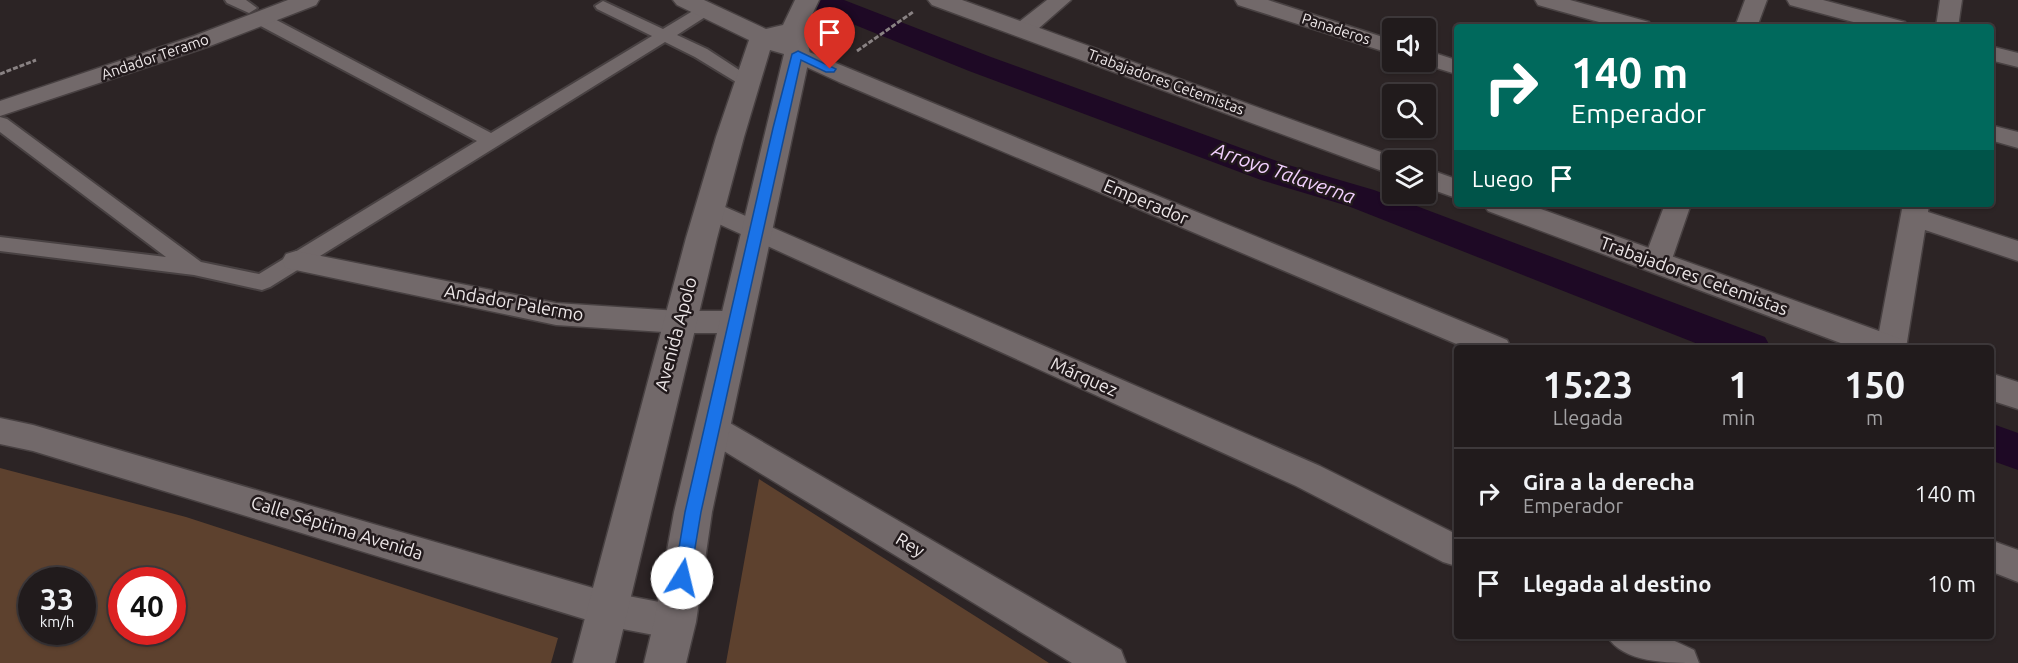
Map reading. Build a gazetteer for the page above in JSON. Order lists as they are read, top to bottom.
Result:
{
  "streets": {
    "street": [
      "Panaderos",
      "Andador Teramo",
      "Trabajadores Cetemistas",
      "Emperador",
      "Andador Palermo",
      "Avenida Apolo",
      "Márquez",
      "Calle Séptima Avenida",
      "Rey"
    ]
  },
  "crossings": [
    ["Andador Palermo", "Avenida Apolo"],
    ["Avenida Apolo", "Márquez"],
    ["Avenida Apolo", "Calle Séptima Avenida"]
  ],
  "water": ["Arroyo Talaverna"],
  "page": {
    "turn": ["140 m", "Emperador"],
    "then": "Luego",
    "eta": [
      "15:23",
      "Llegada",
      "1",
      "min",
      "150",
      "m"
    ],
    "list": [
      {
        "name": "Gira a la derecha",
        "note": "Emperador",
        "value": "140 m"
      },
      {
        "name": "Llegada al destino",
        "value": "10 m"
      }
    ],
    "speed": "33 km/h",
    "limit": "40"
  }
}
